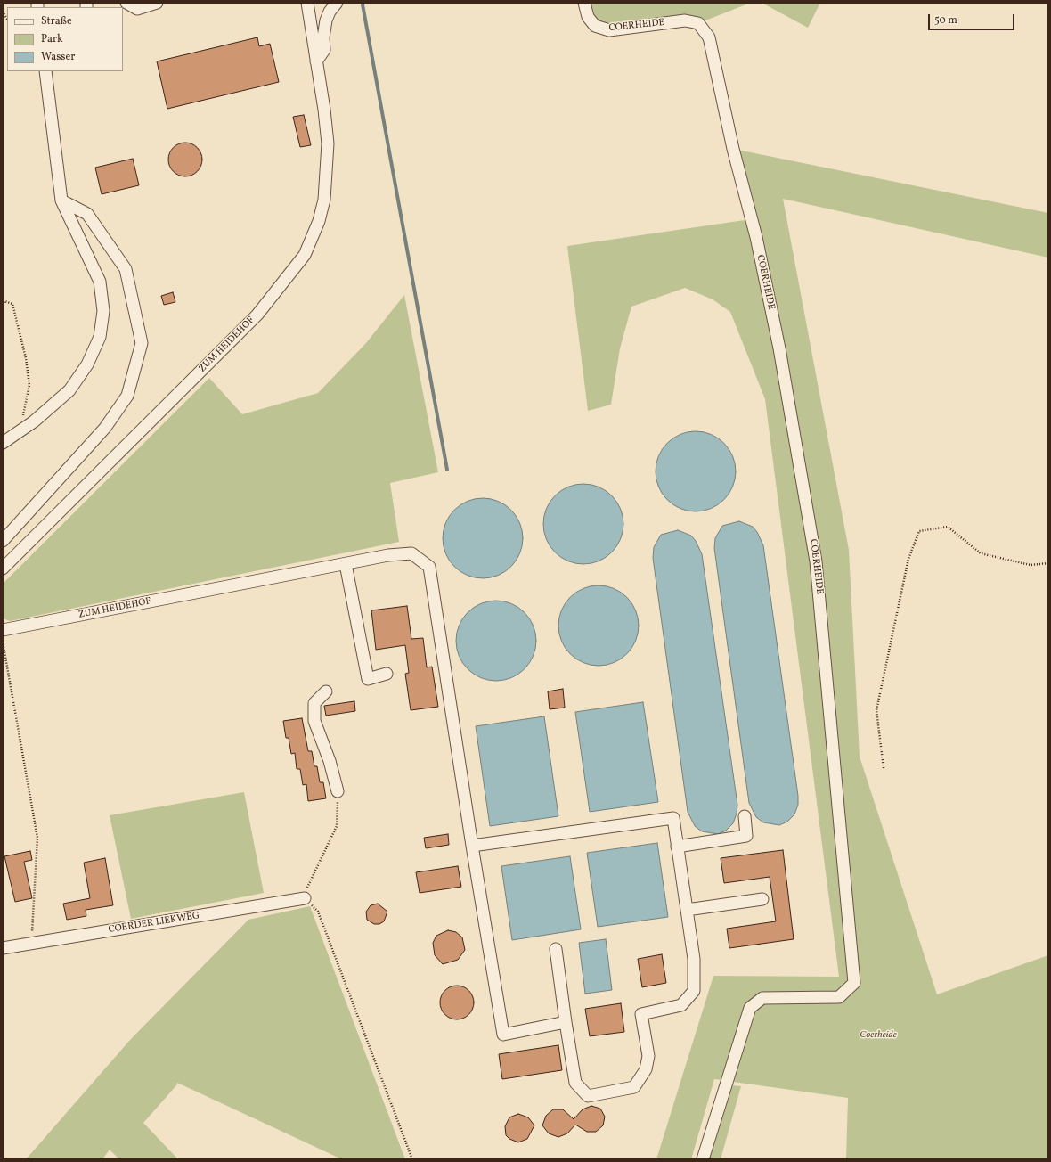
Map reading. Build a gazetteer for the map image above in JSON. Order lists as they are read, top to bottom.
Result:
{
  "streets": {
    "street": ["COERHEIDE", "ZUM HEIDEHOF", "COERDER LIEKWEG"]
  },
  "parks": ["Coerheide"],
  "legend": ["Straße", "Park", "Wasser"],
  "scale_bar": "50 m"
}
